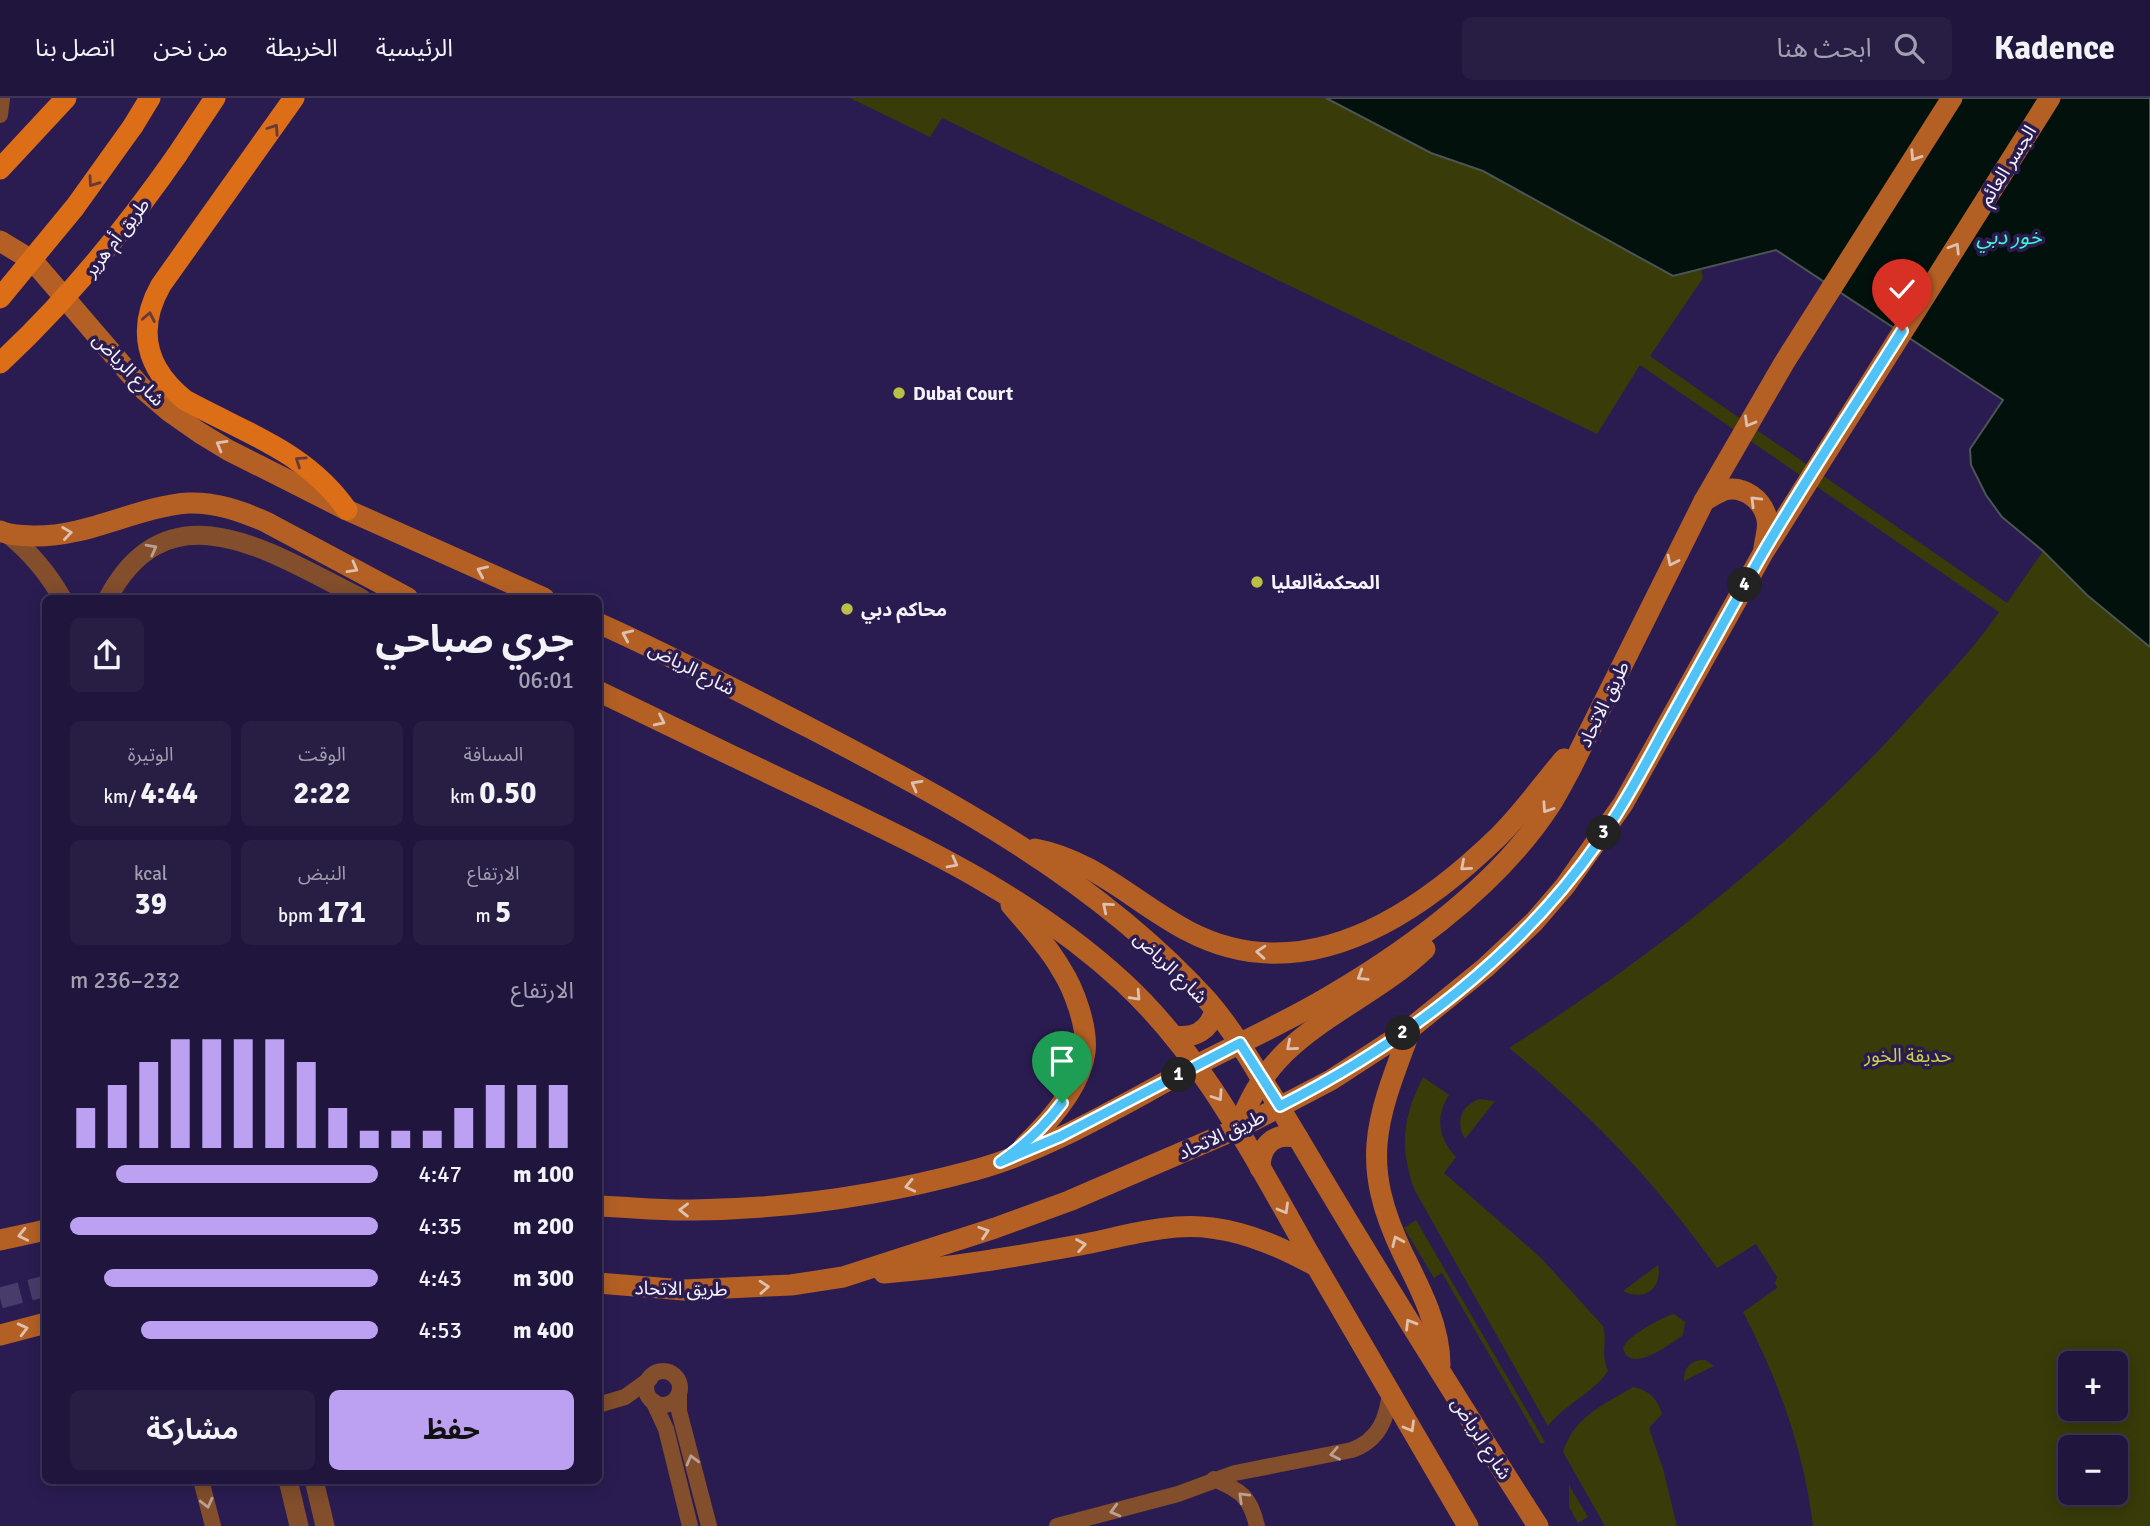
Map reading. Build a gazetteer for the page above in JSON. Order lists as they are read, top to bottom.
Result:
{
  "streets": {
    "main road": [
      "الجسر العائم",
      "طريق أم هرير",
      "شارع الرياض",
      "طريق الاتحاد"
    ]
  },
  "crossings": [
    ["الجسر العائم", "طريق الاتحاد"],
    ["شارع الرياض", "طريق الاتحاد"]
  ],
  "one_way": ["الجسر العائم"],
  "water": ["خور دبي"],
  "parks": ["حديقة الخور"],
  "places": ["Dubai Court", "المحكمةالعليا", "محاكم دبي"],
  "page": {
    "header": "Kadence",
    "search": "ابحث هنا",
    "nav": [
      "الرئيسية",
      "الخريطة",
      "من نحن",
      "اتصل بنا"
    ],
    "pins": [
      "4",
      "3",
      "2",
      "1"
    ],
    "heading": ["جري صباحي", "06:01"],
    "stats": [
      ["المسافة", "0.50 km"],
      ["الوقت", "2:22"],
      ["الوتيرة", "4:44 /km"],
      ["الارتفاع", "5 m"],
      ["النبض", "171 bpm"],
      ["kcal", "39"]
    ],
    "chart": ["الارتفاع", "232–236 m"],
    "list": [
      {
        "name": "100 m",
        "note": "4:47"
      },
      {
        "name": "200 m",
        "note": "4:35"
      },
      {
        "name": "300 m",
        "note": "4:43"
      },
      {
        "name": "400 m",
        "note": "4:53"
      }
    ],
    "map_buttons": ["+", "−"],
    "buttons": ["حفظ", "مشاركة"]
  }
}
